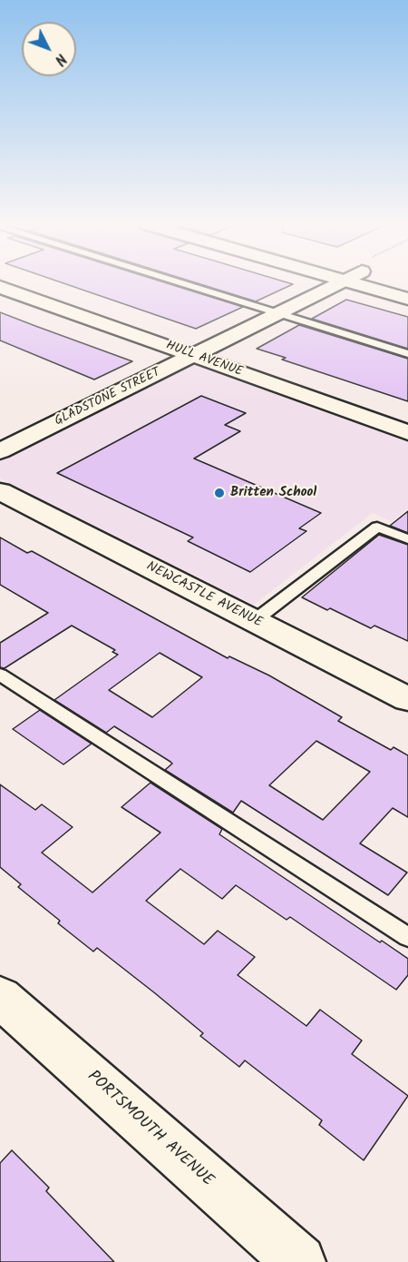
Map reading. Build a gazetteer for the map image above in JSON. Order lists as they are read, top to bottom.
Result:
{
  "streets": {
    "street": [
      "HULL AVENUE",
      "GLADSTONE STREET",
      "NEWCASTLE AVENUE",
      "PORTSMOUTH AVENUE"
    ]
  },
  "crossings": [
    ["HULL AVENUE", "GLADSTONE STREET"]
  ],
  "places": ["Britten School"],
  "north": "bottom right"
}
